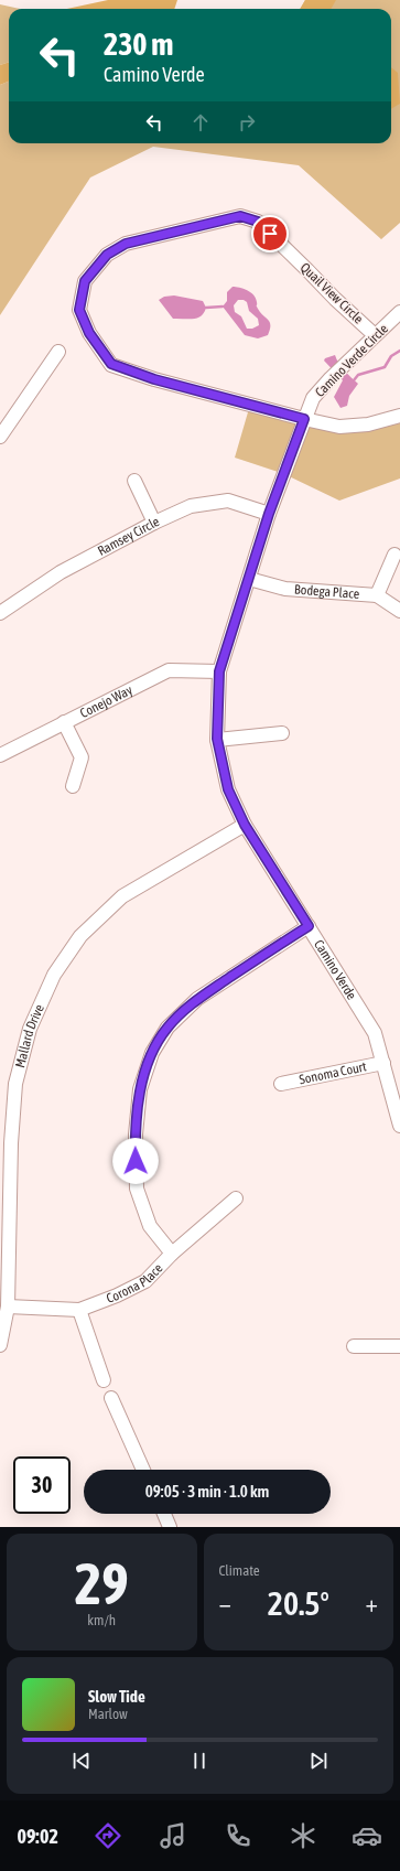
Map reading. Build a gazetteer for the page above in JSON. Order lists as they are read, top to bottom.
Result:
{
  "streets": {
    "street": [
      "Quail View Circle",
      "Camino Verde Circle",
      "Ramsey Circle",
      "Bodega Place",
      "Conejo Way",
      "Camino Verde",
      "Mallard Drive",
      "Sonoma Court",
      "Corona Place"
    ]
  },
  "crossings": [
    ["Quail View Circle", "Camino Verde Circle"],
    ["Quail View Circle", "Camino Verde"],
    ["Camino Verde Circle", "Camino Verde"],
    ["Ramsey Circle", "Camino Verde"],
    ["Bodega Place", "Camino Verde"],
    ["Conejo Way", "Camino Verde"],
    ["Camino Verde", "Mallard Drive"],
    ["Camino Verde", "Sonoma Court"],
    ["Mallard Drive", "Corona Place"]
  ],
  "page": {
    "turn": ["230 m", "Camino Verde"],
    "limit": "30",
    "trip": "09:05 · 3 min · 1.0 km",
    "tile": [
      ["29", "km/h"],
      "Climate"
    ],
    "heat": ["−", "20.5°", "+"],
    "song": ["Slow Tide", "Marlow"],
    "tabs": "09:02"
  }
}
